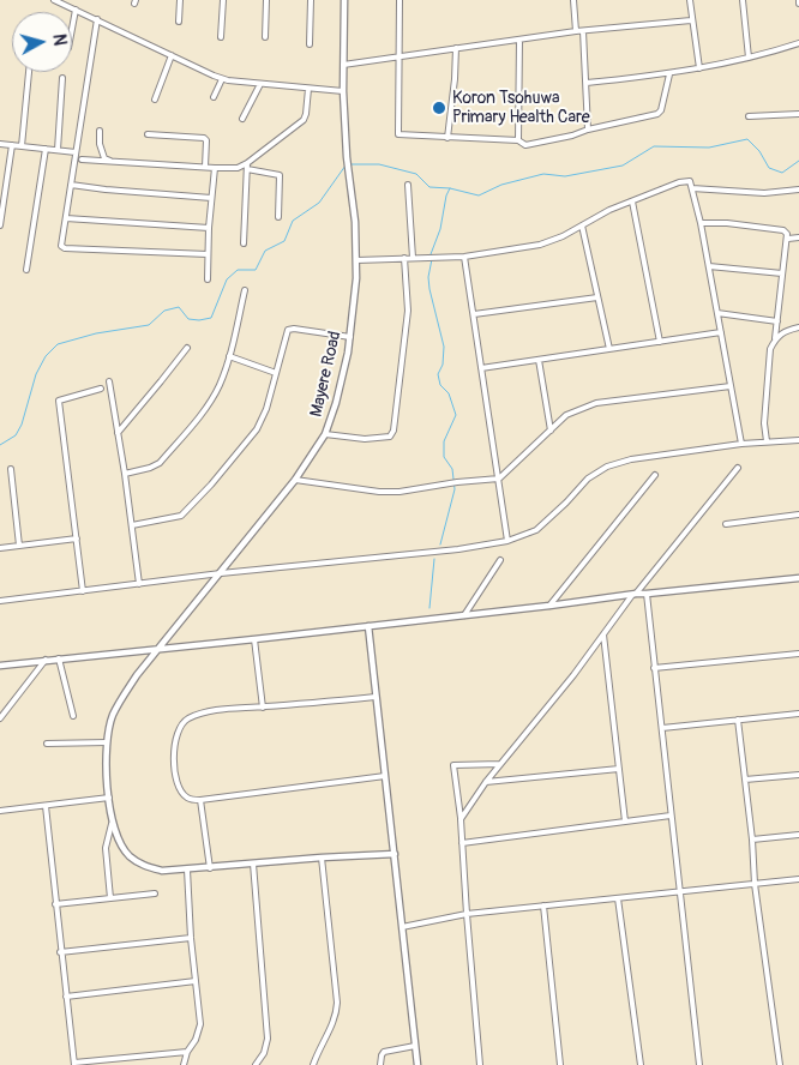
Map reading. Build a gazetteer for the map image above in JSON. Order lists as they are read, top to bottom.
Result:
{
  "streets": {
    "street": ["Mayere Road"]
  },
  "places": ["Koron Tsohuwa Primary Health Care"],
  "north": "right"
}
